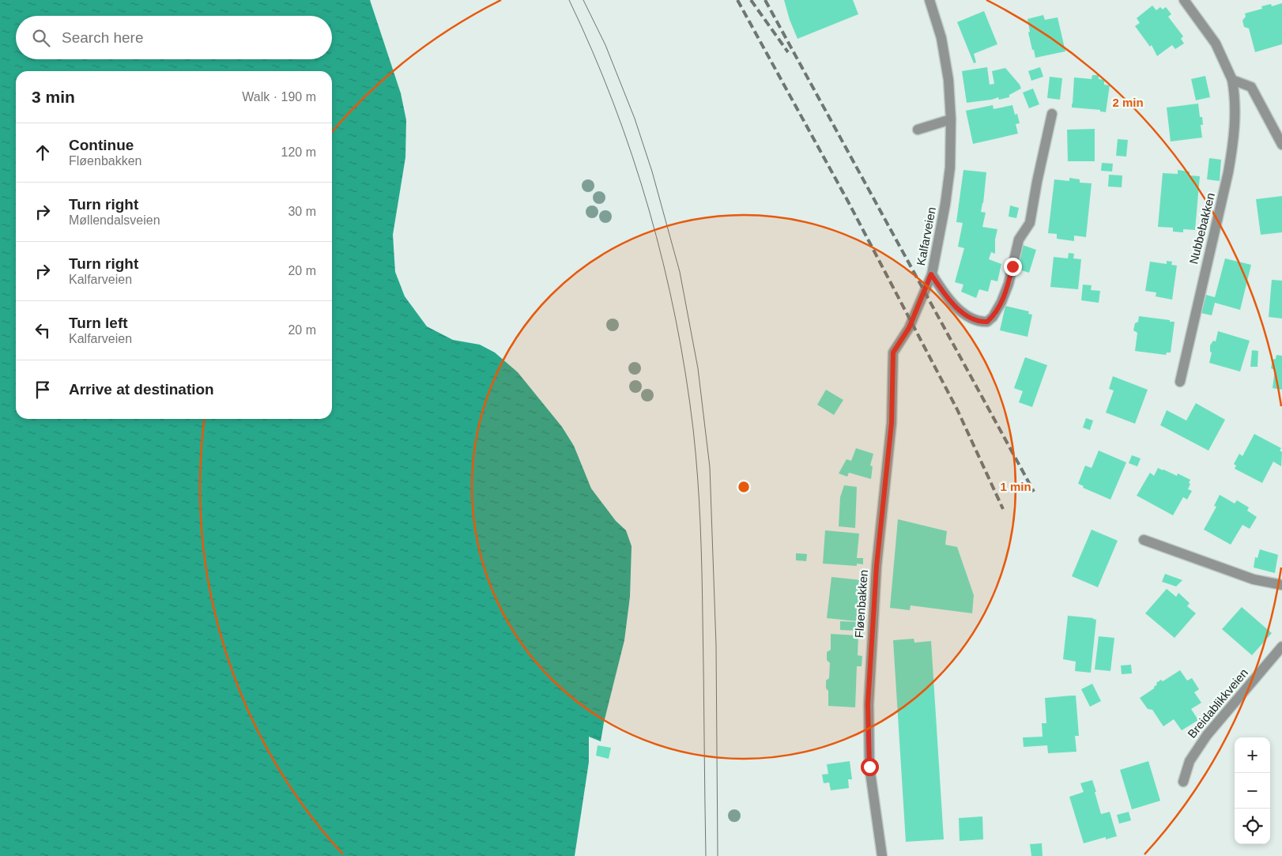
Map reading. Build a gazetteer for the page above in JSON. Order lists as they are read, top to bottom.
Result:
{
  "streets": {
    "street": [
      "Nubbebakken",
      "Kalfarveien",
      "Fløenbakken",
      "Breidablikkveien"
    ]
  },
  "crossings": [
    ["Kalfarveien", "Fløenbakken"]
  ],
  "page": {
    "search": "Search here",
    "heading": ["3 min", "Walk · 190 m"],
    "list": [
      ["Continue", "Fløenbakken", "120 m"],
      ["Turn right", "Møllendalsveien", "30 m"],
      ["Turn right", "Kalfarveien", "20 m"],
      ["Turn left", "Kalfarveien", "20 m"],
      "Arrive at destination"
    ],
    "map_buttons": ["+", "−"]
  },
  "rings": ["2 min", "1 min"]
}
